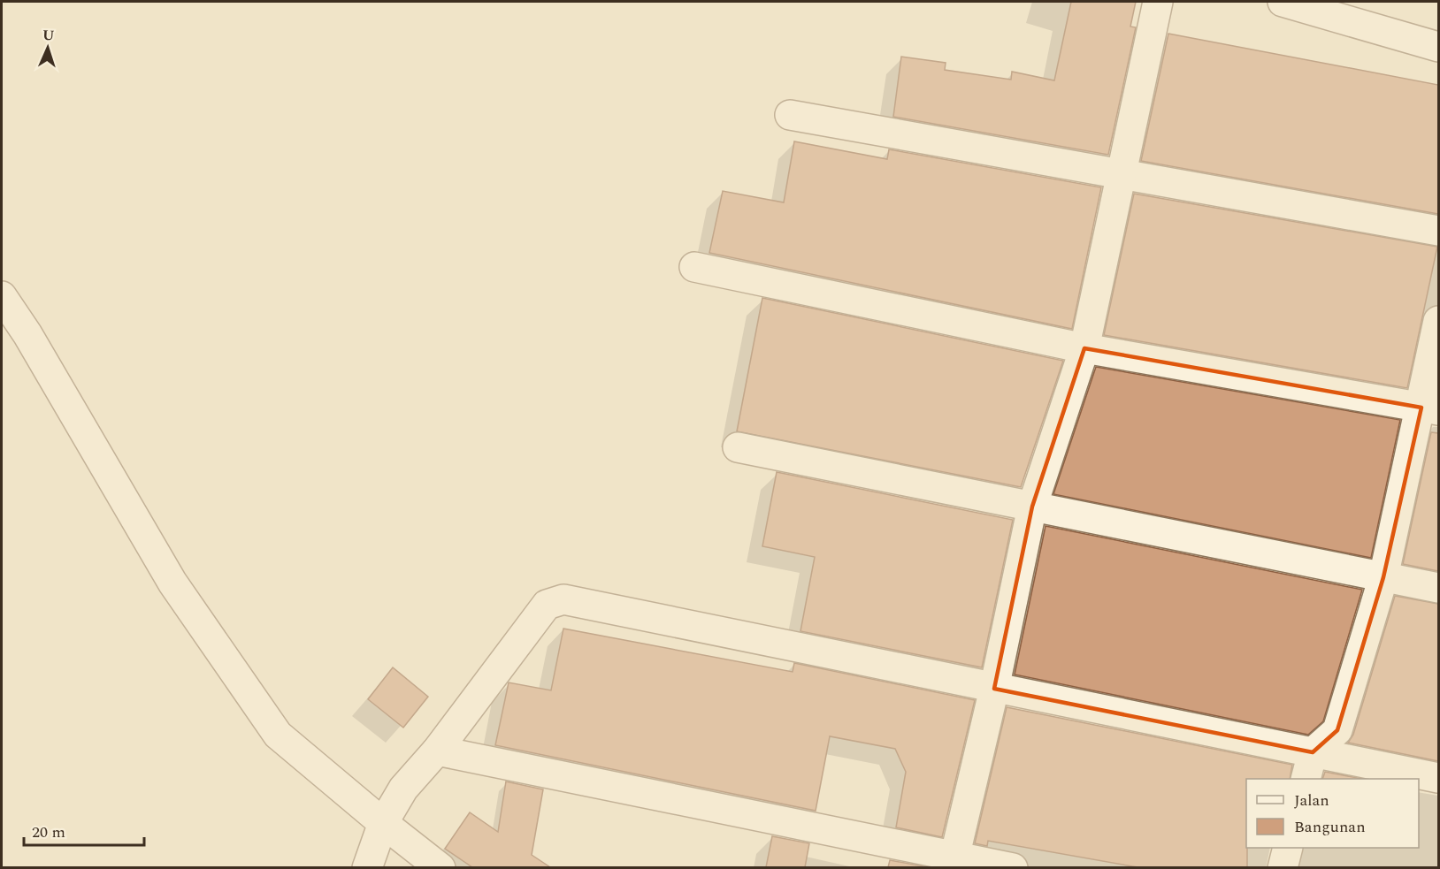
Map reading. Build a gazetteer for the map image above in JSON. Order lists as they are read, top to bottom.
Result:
{
  "legend": ["Jalan", "Bangunan"],
  "scale_bar": "20 m",
  "north": "top"
}
